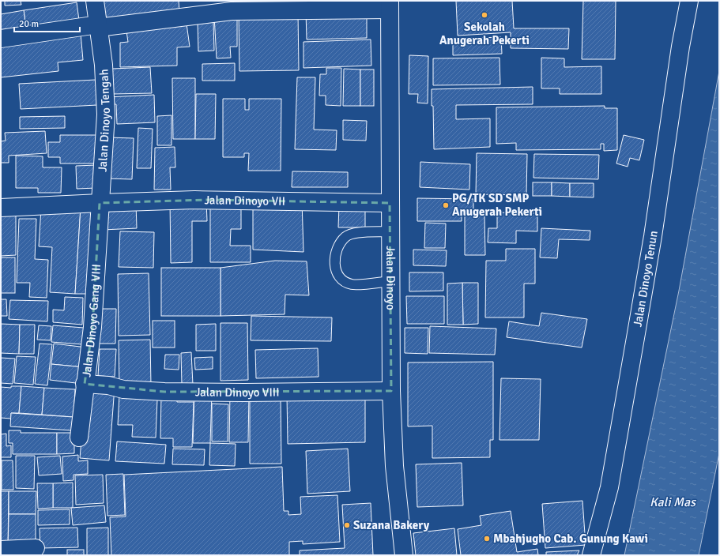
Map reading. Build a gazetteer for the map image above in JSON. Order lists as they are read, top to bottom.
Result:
{
  "streets": {
    "street": [
      "Jalan Dinoyo Tengah",
      "Jalan Dinoyo VII",
      "Jalan Dinoyo",
      "Jalan Dinoyo Tenun",
      "Jalan Dinoyo Gang VIII",
      "Jalan Dinoyo VIII"
    ]
  },
  "crossings": [
    ["Jalan Dinoyo Tengah", "Jalan Dinoyo VII"],
    ["Jalan Dinoyo Tengah", "Jalan Dinoyo Gang VIII"],
    ["Jalan Dinoyo VII", "Jalan Dinoyo"],
    ["Jalan Dinoyo VII", "Jalan Dinoyo Gang VIII"],
    ["Jalan Dinoyo", "Jalan Dinoyo VIII"],
    ["Jalan Dinoyo Gang VIII", "Jalan Dinoyo VIII"]
  ],
  "water": ["Kali Mas"],
  "places": [
    "Sekolah Anugerah Pekerti",
    "PG/TK SD SMP Anugerah Pekerti",
    "Suzana Bakery",
    "Mbahjugho Cab. Gunung Kawi"
  ],
  "scale_bar": "20 m"
}
